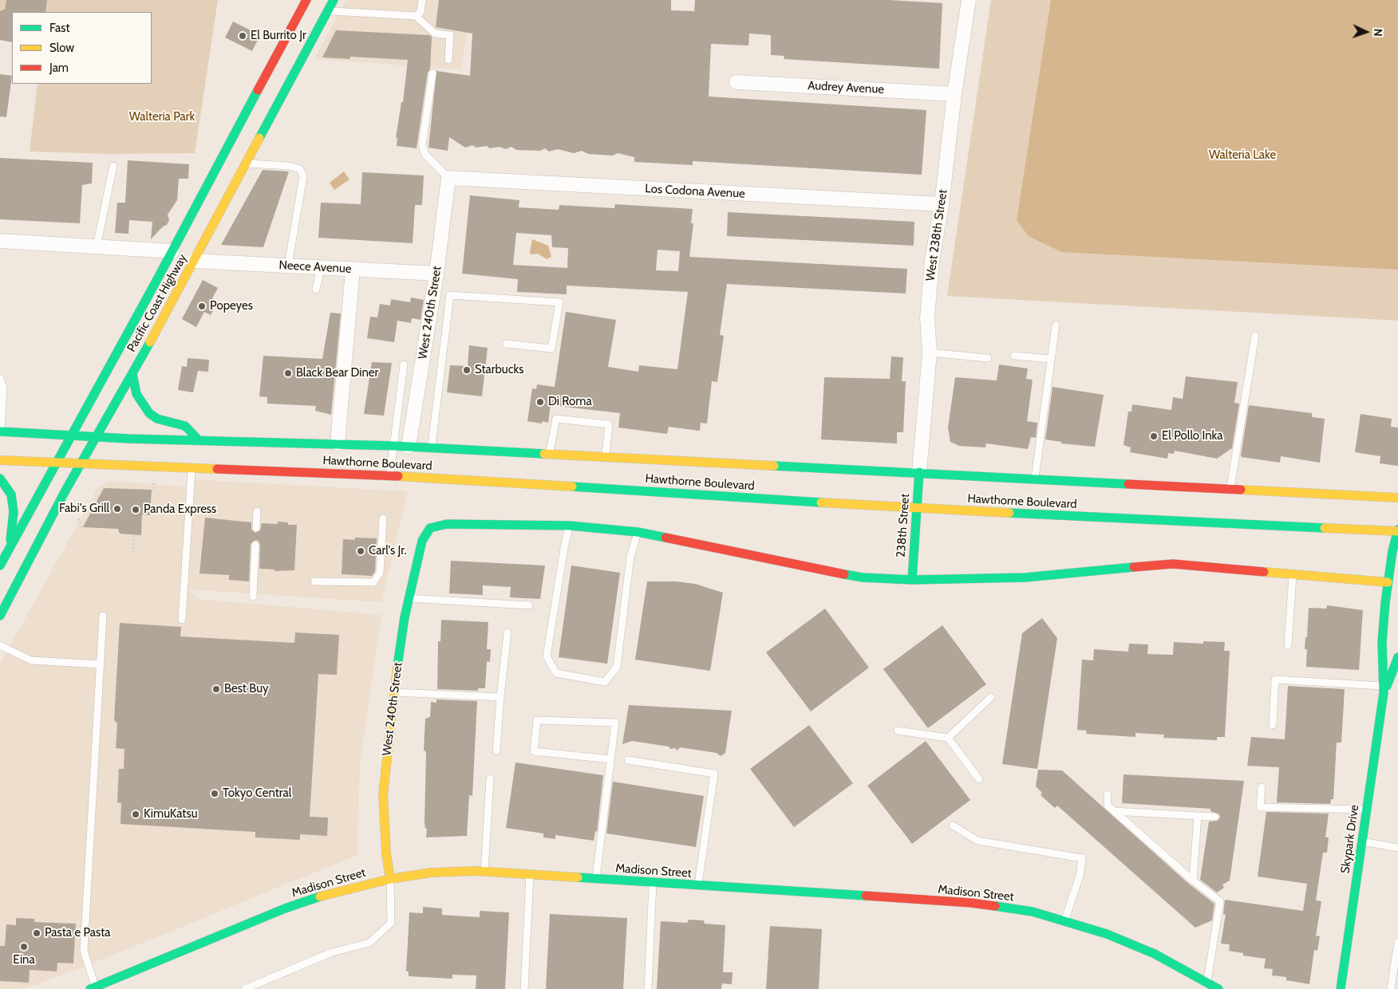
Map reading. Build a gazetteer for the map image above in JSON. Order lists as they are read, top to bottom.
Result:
{
  "streets": {
    "main road": [
      "Pacific Coast Highway",
      "West 240th Street",
      "Hawthorne Boulevard",
      "238th Street",
      "Skypark Drive",
      "Madison Street"
    ],
    "street": [
      "Audrey Avenue",
      "Los Codona Avenue",
      "West 238th Street",
      "Neece Avenue"
    ]
  },
  "crossings": [
    ["Audrey Avenue", "West 238th Street"],
    ["Los Codona Avenue", "West 238th Street"],
    ["Los Codona Avenue", "West 240th Street"],
    ["West 238th Street", "Hawthorne Boulevard"],
    ["West 238th Street", "238th Street"],
    ["Neece Avenue", "Pacific Coast Highway"],
    ["Neece Avenue", "West 240th Street"],
    ["Pacific Coast Highway", "Hawthorne Boulevard"],
    ["West 240th Street", "Hawthorne Boulevard"],
    ["West 240th Street", "Madison Street"],
    ["Hawthorne Boulevard", "238th Street"],
    ["Hawthorne Boulevard", "Skypark Drive"]
  ],
  "parks": ["Walteria Park", "Walteria Lake"],
  "places": [
    "El Burrito Jr",
    "Popeyes",
    "Starbucks",
    "Black Bear Diner",
    "Di Roma",
    "El Pollo Inka",
    "Fabi's Grill",
    "Panda Express",
    "Carl's Jr.",
    "Best Buy",
    "Tokyo Central",
    "KimuKatsu",
    "Pasta e Pasta",
    "Eina"
  ],
  "legend": ["Fast", "Slow", "Jam"],
  "north": "right"
}
